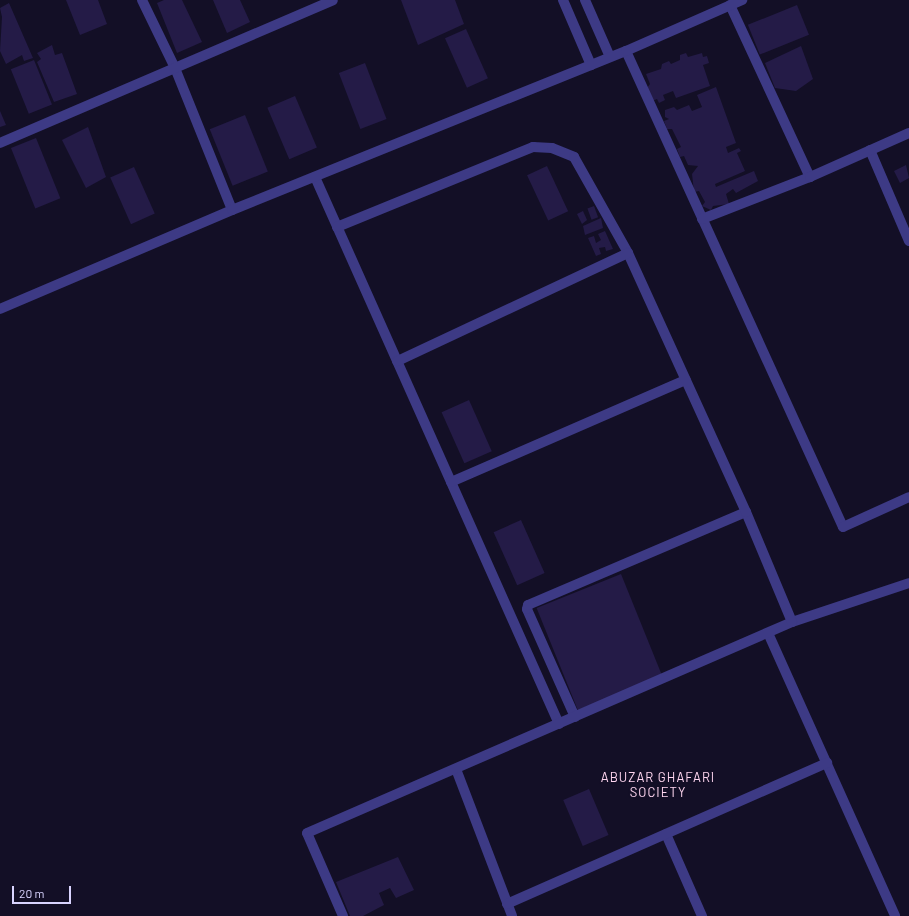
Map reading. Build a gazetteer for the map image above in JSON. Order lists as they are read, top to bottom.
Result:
{
  "districts": ["ABUZAR GHAFARI SOCIETY"],
  "scale_bar": "20 m"
}
